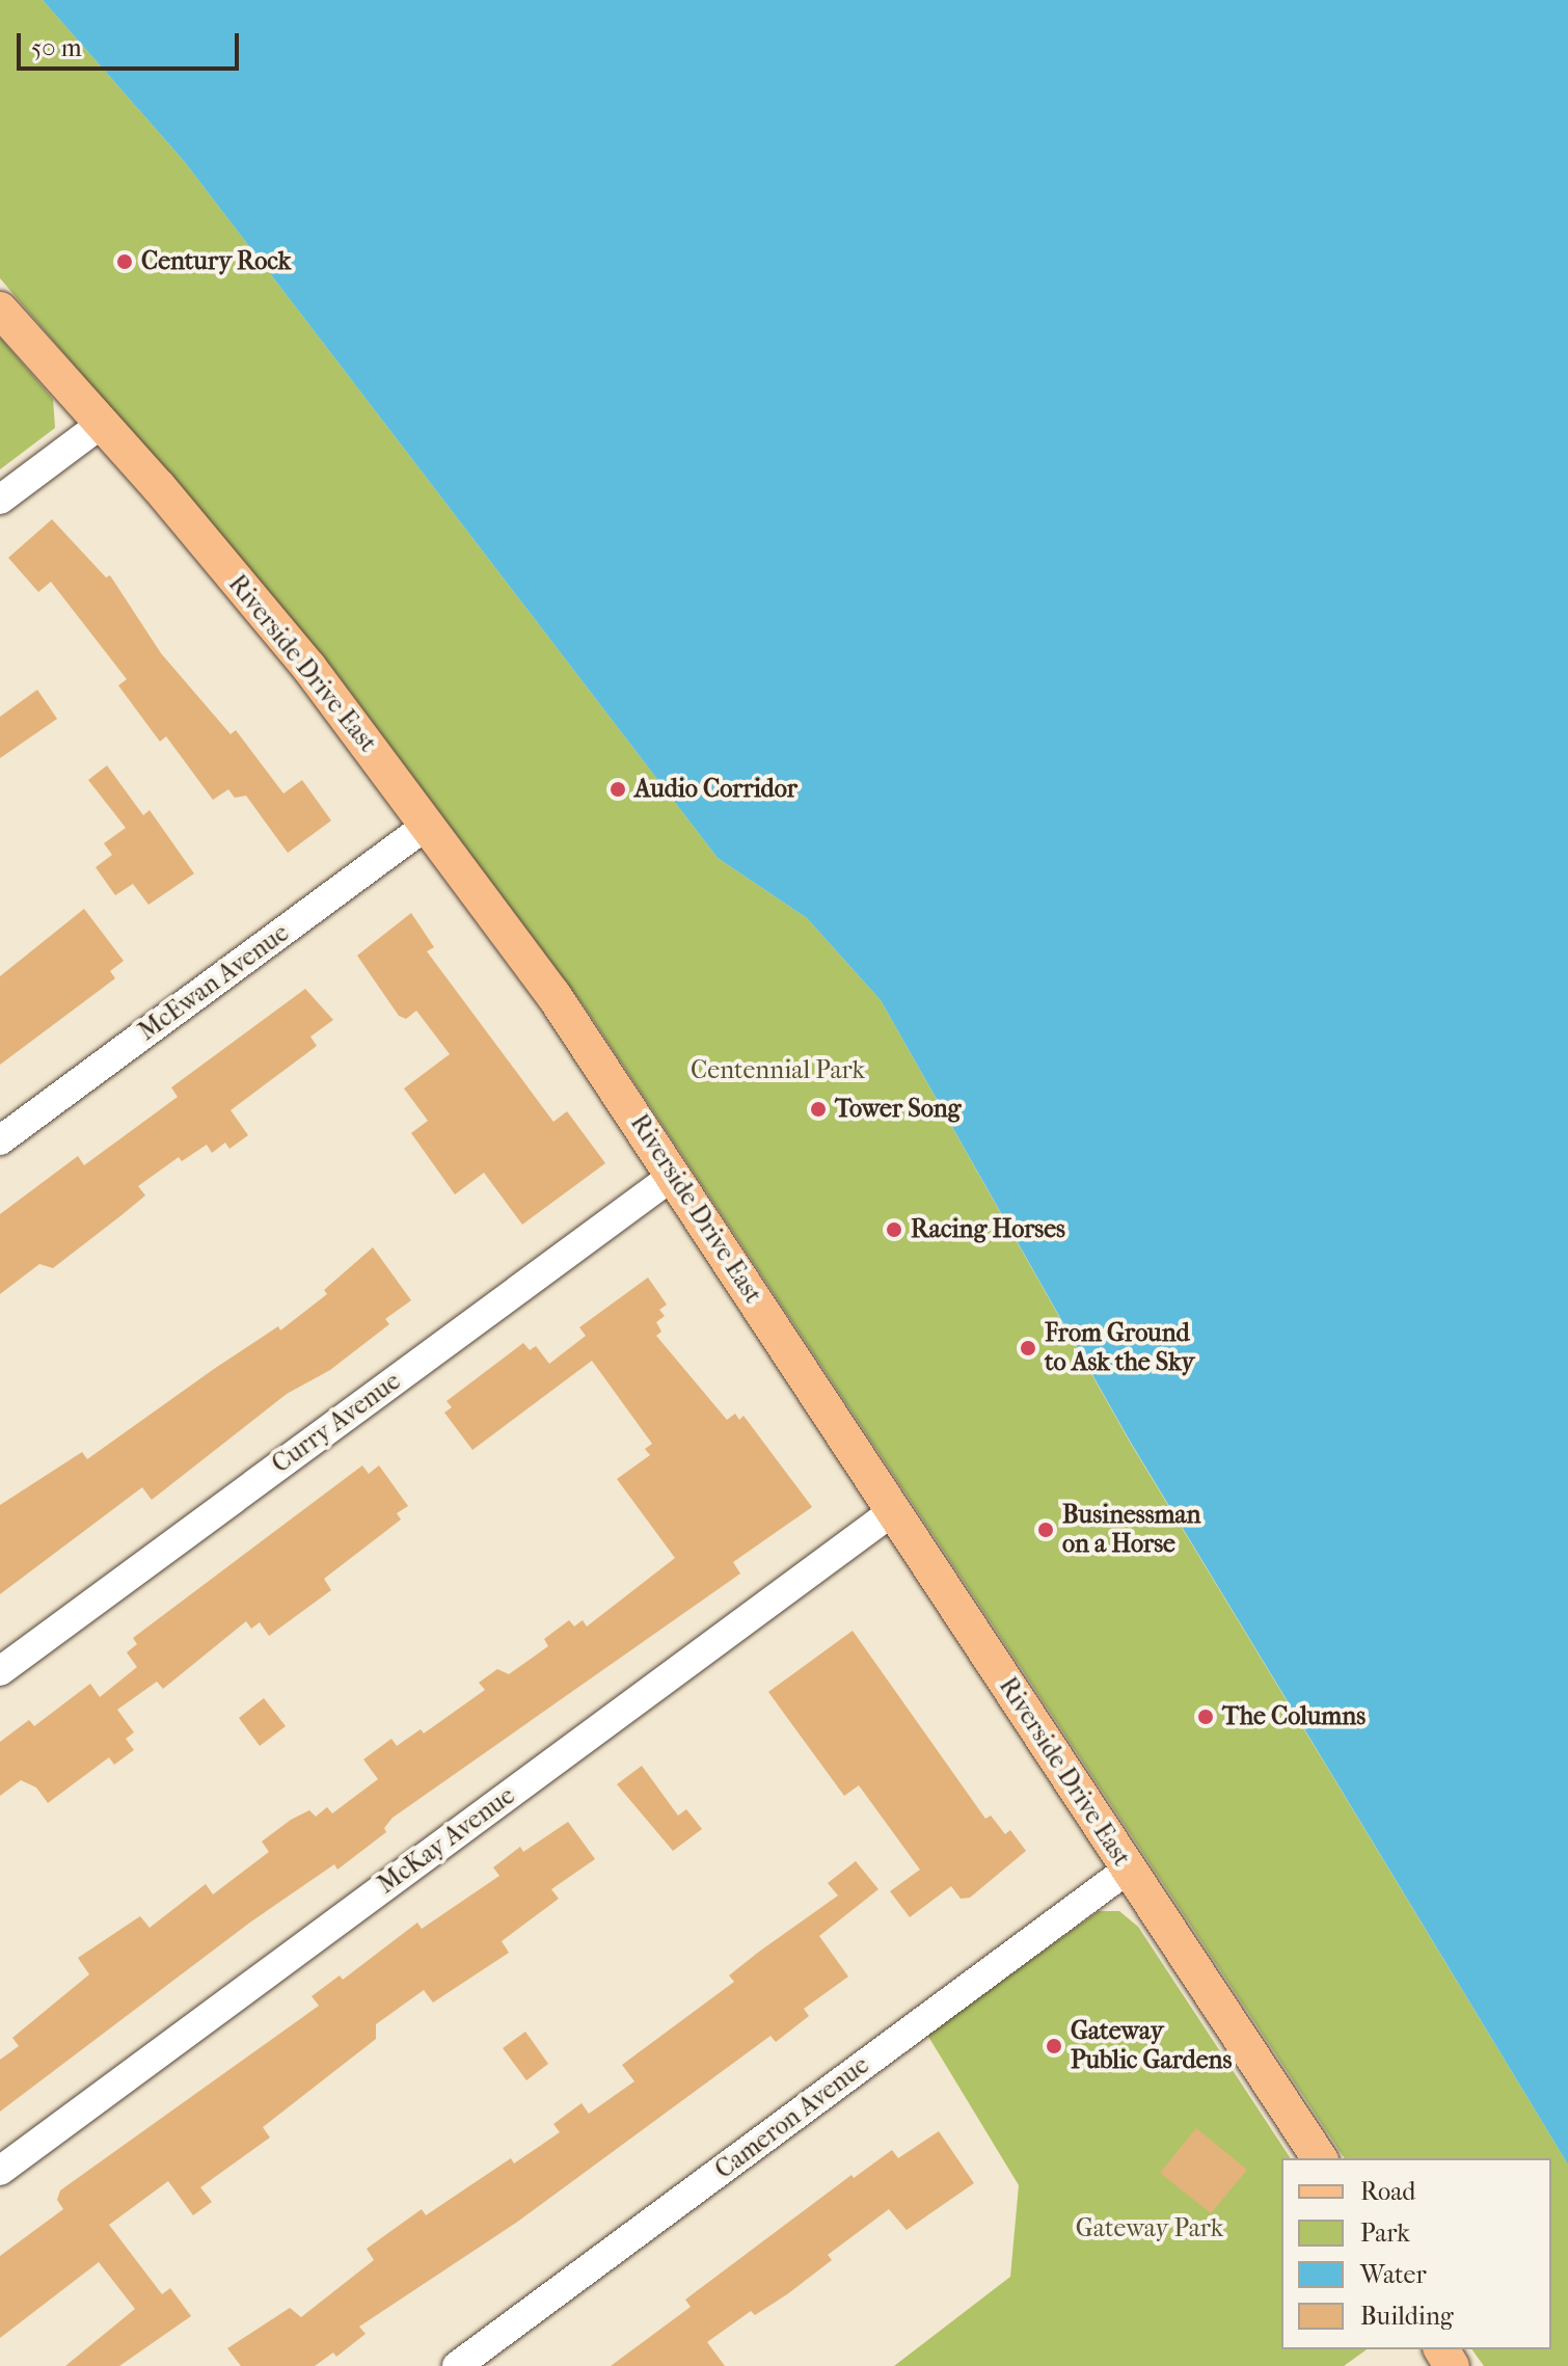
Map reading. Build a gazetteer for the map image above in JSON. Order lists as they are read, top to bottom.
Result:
{
  "streets": {
    "main road": ["Riverside Drive East"],
    "street": [
      "McEwan Avenue",
      "Curry Avenue",
      "McKay Avenue",
      "Cameron Avenue"
    ]
  },
  "crossings": [
    ["Riverside Drive East", "McEwan Avenue"],
    ["Riverside Drive East", "Curry Avenue"],
    ["Riverside Drive East", "McKay Avenue"],
    ["Riverside Drive East", "Cameron Avenue"]
  ],
  "parks": ["Centennial Park", "Gateway Park"],
  "places": [
    "Century Rock",
    "Audio Corridor",
    "Tower Song",
    "Racing Horses",
    "From Ground to Ask the Sky",
    "Businessman on a Horse",
    "The Columns",
    "Gateway Public Gardens"
  ],
  "legend": [
    "Road",
    "Park",
    "Water",
    "Building"
  ],
  "scale_bar": "50 m"
}
